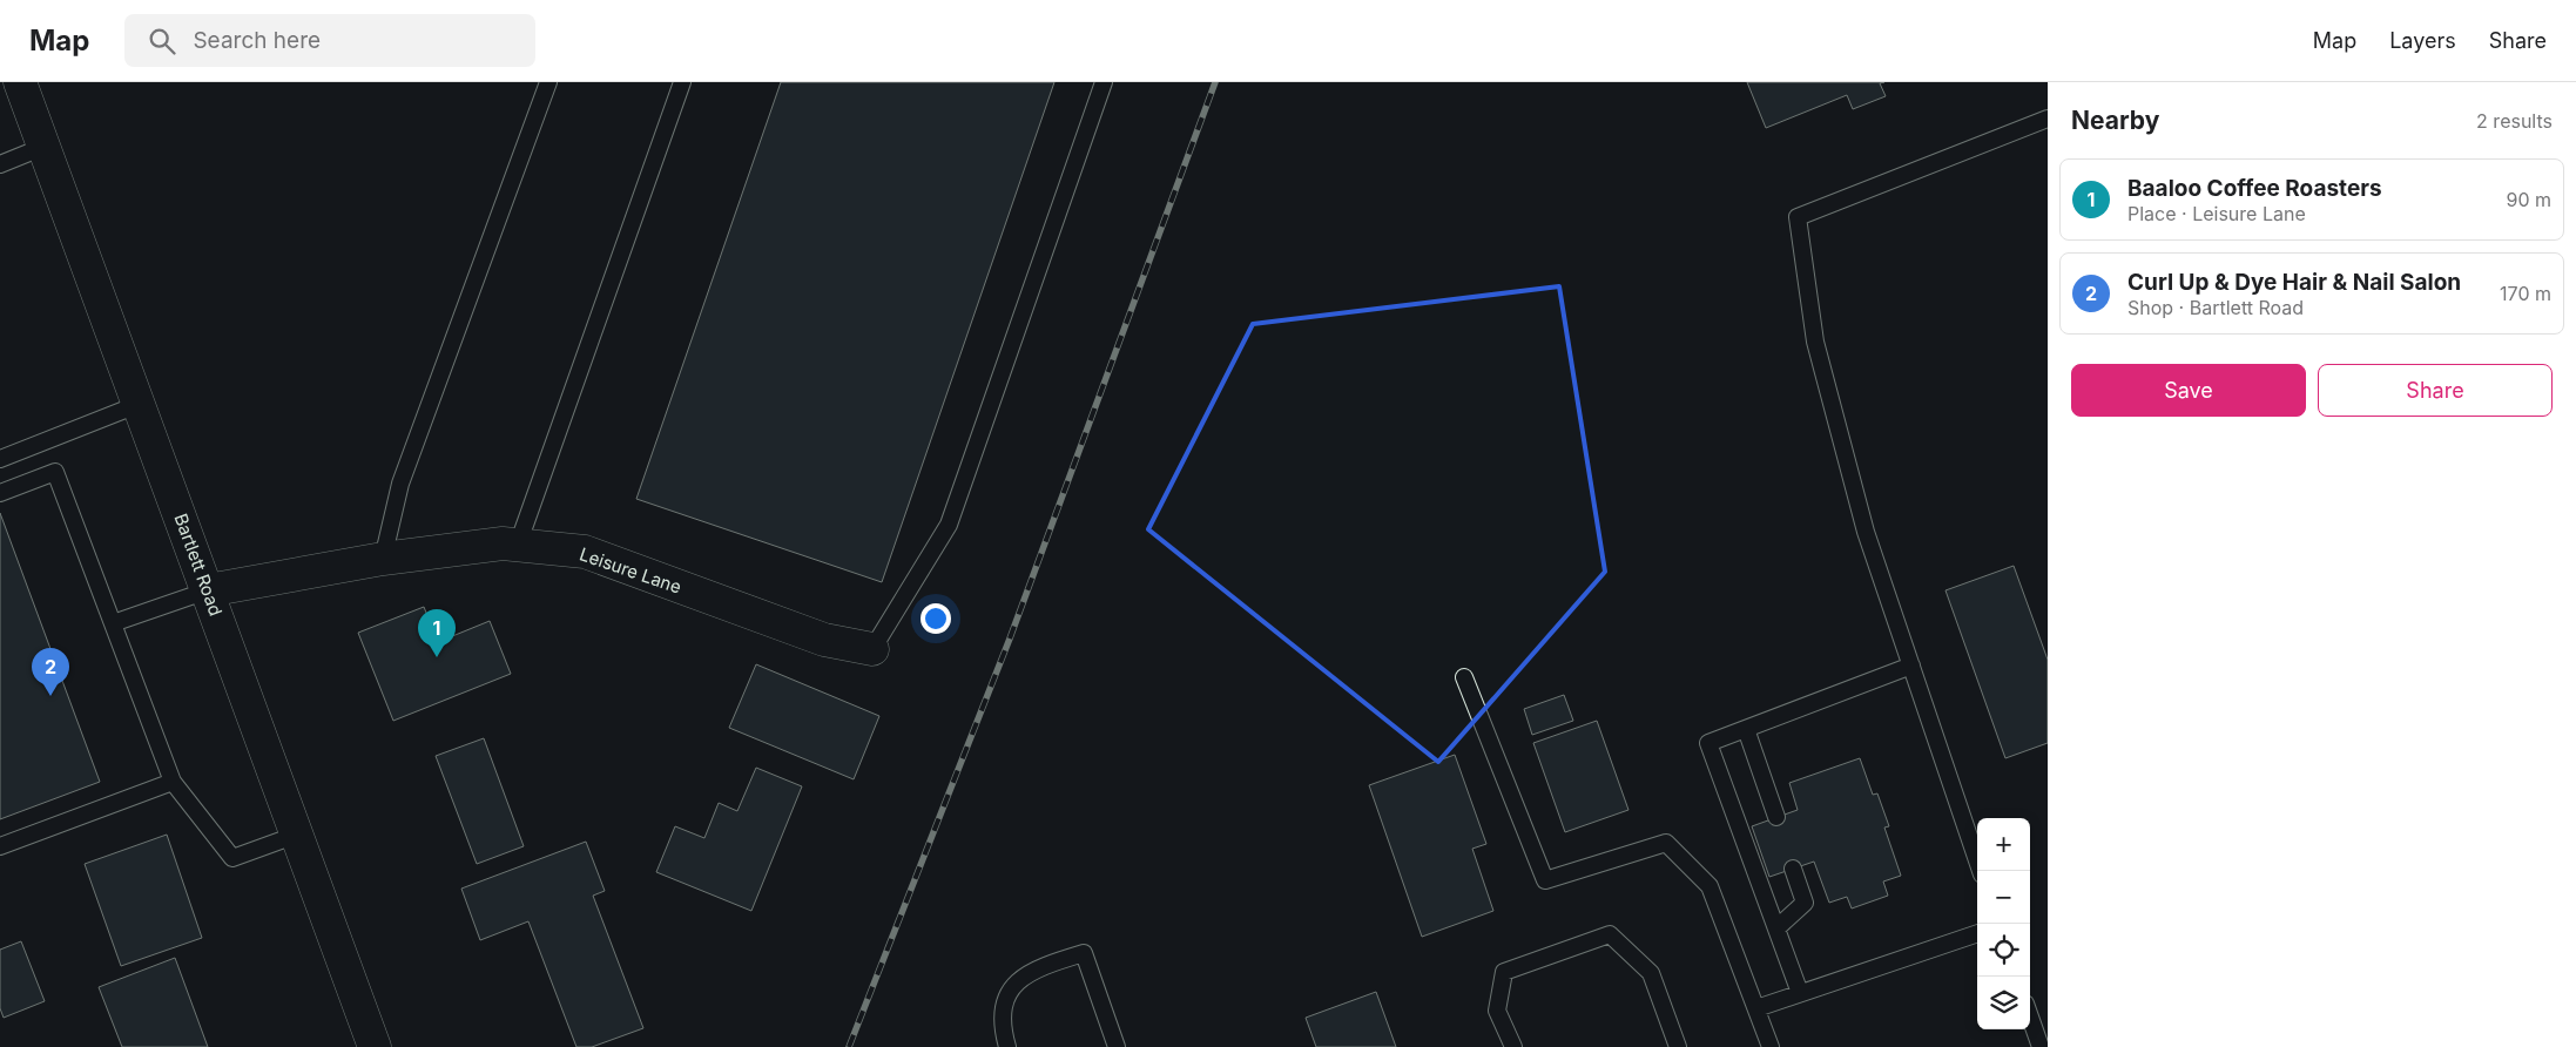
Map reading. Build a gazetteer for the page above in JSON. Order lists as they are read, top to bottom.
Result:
{
  "streets": {
    "street": ["Bartlett Road", "Leisure Lane"]
  },
  "crossings": [
    ["Bartlett Road", "Leisure Lane"]
  ],
  "page": {
    "header": "Map",
    "search": "Search here",
    "nav": ["Map", "Layers", "Share"],
    "heading": ["Nearby", "2 results"],
    "list": [
      {
        "mark": "1",
        "name": "Baaloo Coffee Roasters",
        "note": "Place · Leisure Lane",
        "value": "90 m"
      },
      {
        "mark": "2",
        "name": "Curl Up & Dye Hair & Nail Salon",
        "note": "Shop · Bartlett Road",
        "value": "170 m"
      }
    ],
    "buttons": ["Save", "Share"],
    "pins": ["1", "2"],
    "map_buttons": ["+", "−"]
  }
}
